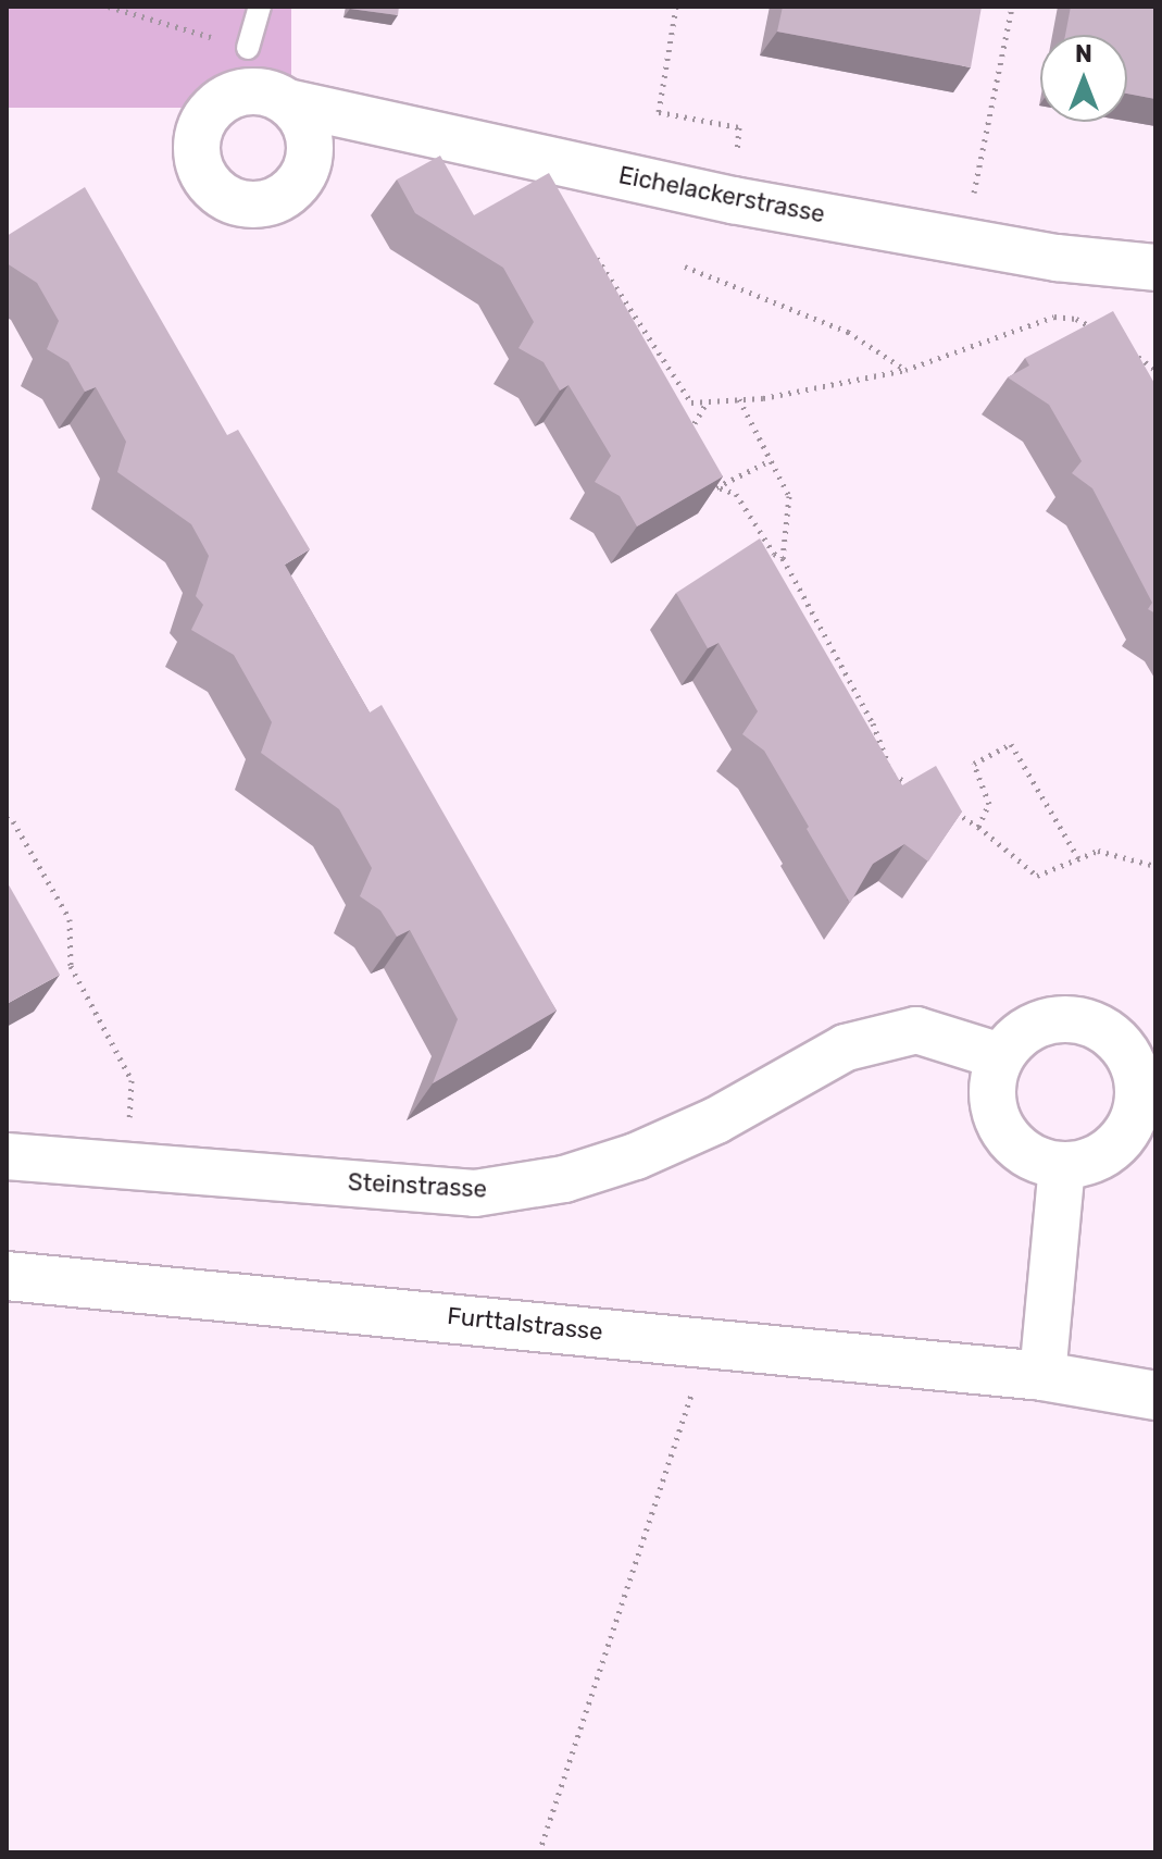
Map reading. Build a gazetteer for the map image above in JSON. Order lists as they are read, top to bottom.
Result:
{
  "streets": {
    "main road": ["Furttalstrasse"],
    "street": ["Eichelackerstrasse", "Steinstrasse"]
  },
  "north": "top"
}
